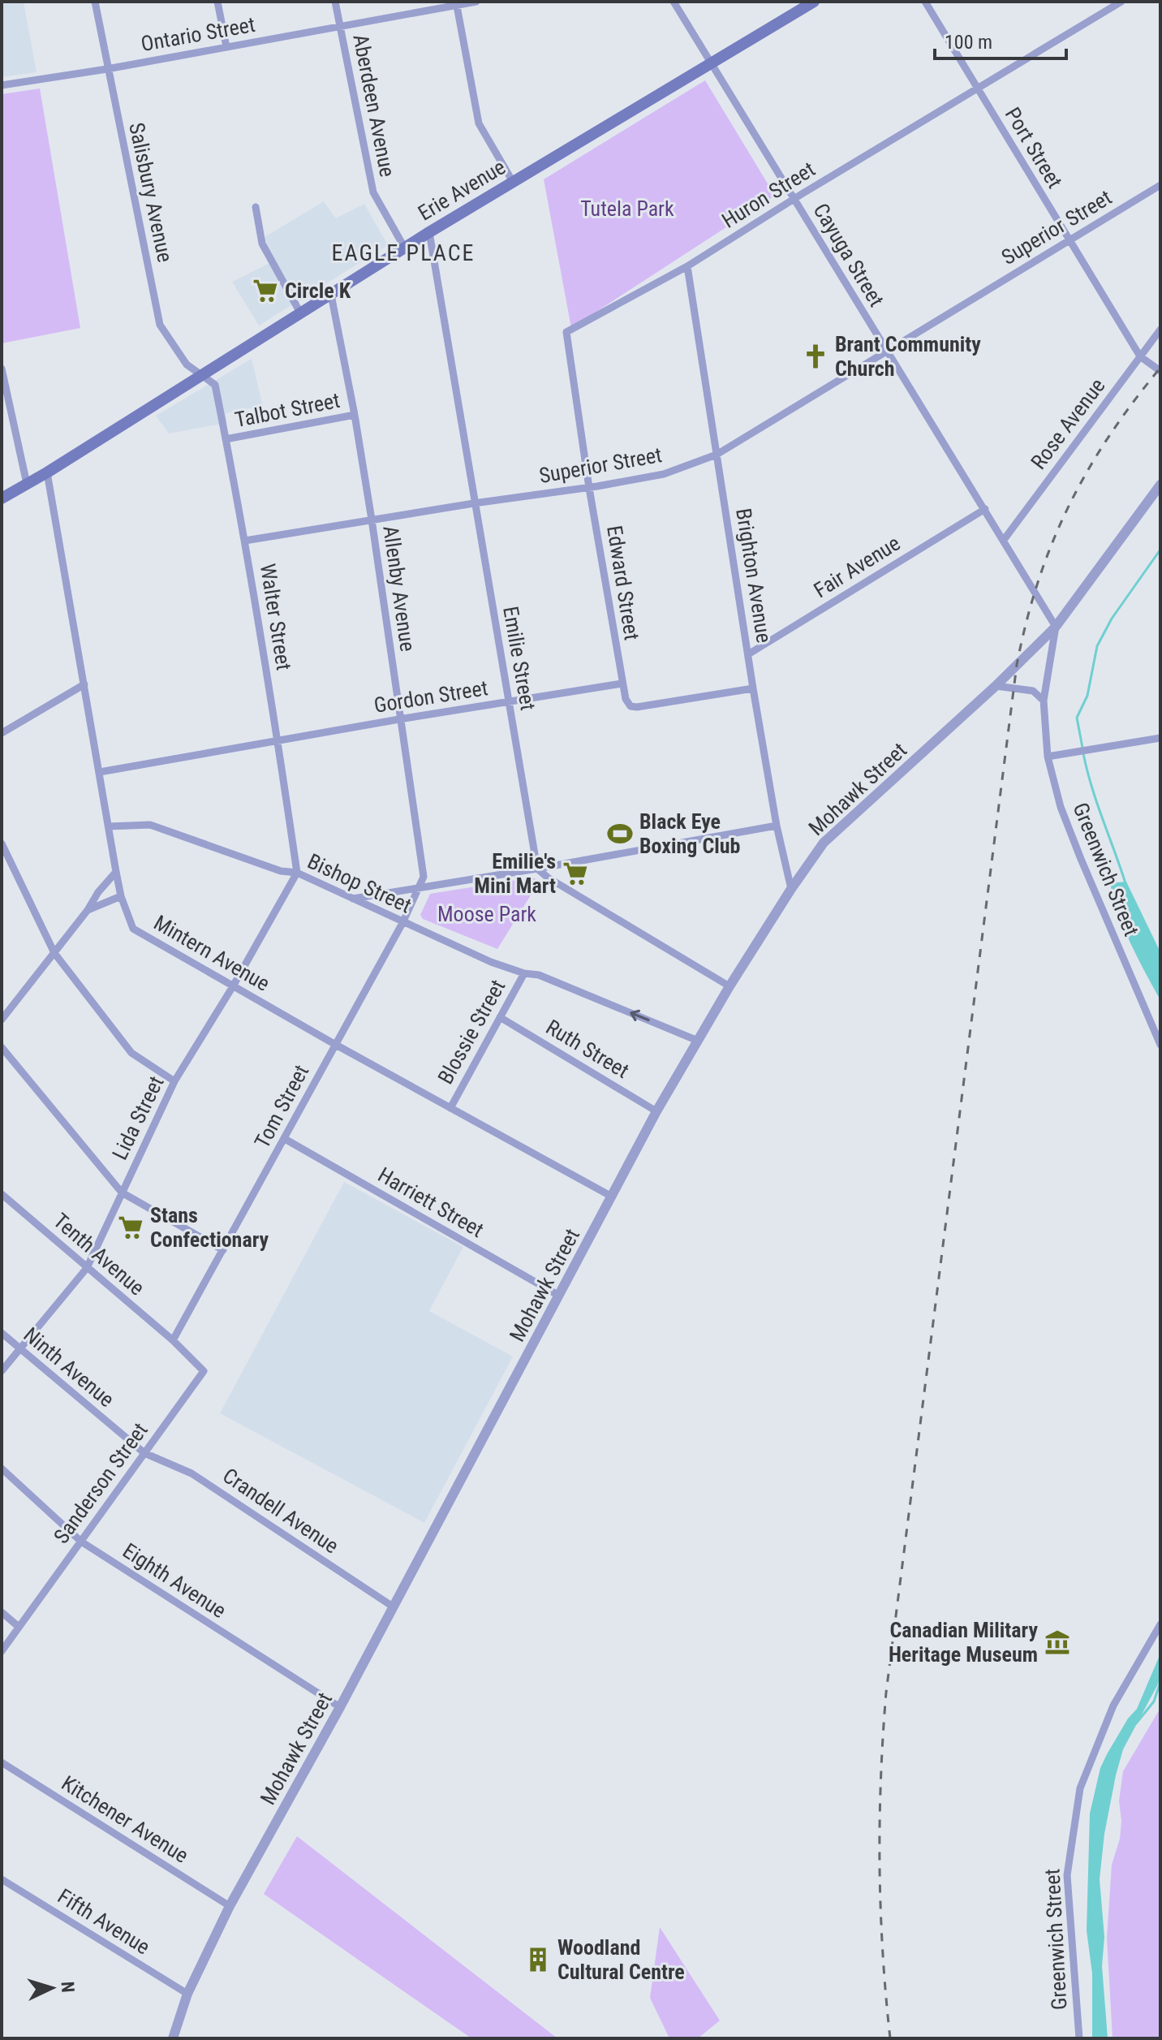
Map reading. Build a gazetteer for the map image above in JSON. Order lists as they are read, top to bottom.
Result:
{
  "streets": {
    "main road": ["Erie Avenue"],
    "street": [
      "Ontario Street",
      "Aberdeen Avenue",
      "Port Street",
      "Salisbury Avenue",
      "Huron Street",
      "Superior Street",
      "Cayuga Street",
      "Talbot Street",
      "Rose Avenue",
      "Fair Avenue",
      "Brighton Avenue",
      "Edward Street",
      "Allenby Avenue",
      "Walter Street",
      "Emilie Street",
      "Gordon Street",
      "Mohawk Street",
      "Greenwich Street",
      "Bishop Street",
      "Mintern Avenue",
      "Blossie Street",
      "Ruth Street",
      "Tom Street",
      "Lida Street",
      "Harriett Street",
      "Tenth Avenue",
      "Ninth Avenue",
      "Sanderson Street",
      "Crandell Avenue",
      "Eighth Avenue",
      "Kitchener Avenue",
      "Fifth Avenue"
    ]
  },
  "crossings": [
    ["Ontario Street", "Aberdeen Avenue"],
    ["Ontario Street", "Salisbury Avenue"],
    ["Aberdeen Avenue", "Erie Avenue"],
    ["Port Street", "Huron Street"],
    ["Port Street", "Superior Street"],
    ["Port Street", "Rose Avenue"],
    ["Erie Avenue", "Salisbury Avenue"],
    ["Erie Avenue", "Cayuga Street"],
    ["Erie Avenue", "Allenby Avenue"],
    ["Erie Avenue", "Walter Street"],
    ["Erie Avenue", "Emilie Street"],
    ["Erie Avenue", "Mintern Avenue"],
    ["Salisbury Avenue", "Walter Street"],
    ["Huron Street", "Superior Street"],
    ["Huron Street", "Cayuga Street"],
    ["Huron Street", "Brighton Avenue"],
    ["Huron Street", "Edward Street"],
    ["Superior Street", "Cayuga Street"],
    ["Superior Street", "Brighton Avenue"],
    ["Superior Street", "Edward Street"],
    ["Superior Street", "Allenby Avenue"],
    ["Superior Street", "Walter Street"],
    ["Superior Street", "Emilie Street"],
    ["Cayuga Street", "Rose Avenue"],
    ["Cayuga Street", "Fair Avenue"],
    ["Cayuga Street", "Mohawk Street"],
    ["Cayuga Street", "Greenwich Street"],
    ["Talbot Street", "Allenby Avenue"],
    ["Talbot Street", "Walter Street"],
    ["Fair Avenue", "Brighton Avenue"],
    ["Brighton Avenue", "Mohawk Street"],
    ["Edward Street", "Gordon Street"],
    ["Allenby Avenue", "Gordon Street"],
    ["Allenby Avenue", "Tom Street"],
    ["Walter Street", "Gordon Street"],
    ["Walter Street", "Bishop Street"],
    ["Walter Street", "Lida Street"],
    ["Emilie Street", "Gordon Street"],
    ["Gordon Street", "Mintern Avenue"],
    ["Mohawk Street", "Greenwich Street"],
    ["Mohawk Street", "Bishop Street"],
    ["Mohawk Street", "Mintern Avenue"],
    ["Mohawk Street", "Ruth Street"],
    ["Mohawk Street", "Harriett Street"],
    ["Mohawk Street", "Crandell Avenue"],
    ["Mohawk Street", "Eighth Avenue"],
    ["Mohawk Street", "Kitchener Avenue"],
    ["Mohawk Street", "Fifth Avenue"],
    ["Bishop Street", "Mintern Avenue"],
    ["Bishop Street", "Blossie Street"],
    ["Bishop Street", "Tom Street"],
    ["Bishop Street", "Lida Street"],
    ["Mintern Avenue", "Blossie Street"],
    ["Mintern Avenue", "Tom Street"],
    ["Mintern Avenue", "Lida Street"],
    ["Blossie Street", "Ruth Street"],
    ["Tom Street", "Harriett Street"],
    ["Tom Street", "Tenth Avenue"],
    ["Tom Street", "Sanderson Street"],
    ["Lida Street", "Tenth Avenue"],
    ["Lida Street", "Ninth Avenue"],
    ["Tenth Avenue", "Sanderson Street"],
    ["Ninth Avenue", "Sanderson Street"],
    ["Ninth Avenue", "Crandell Avenue"],
    ["Sanderson Street", "Crandell Avenue"],
    ["Sanderson Street", "Eighth Avenue"]
  ],
  "districts": ["EAGLE PLACE"],
  "parks": ["Tutela Park", "Moose Park"],
  "places": {
    "supermarket": ["Circle K", "Emilie's Mini Mart", "Stans Confectionary"],
    "church": ["Brant Community Church"],
    "sports": ["Black Eye Boxing Club"],
    "museum": ["Canadian Military Heritage Museum"],
    "building": ["Woodland Cultural Centre"]
  },
  "scale_bar": "100 m",
  "north": "right"
}
